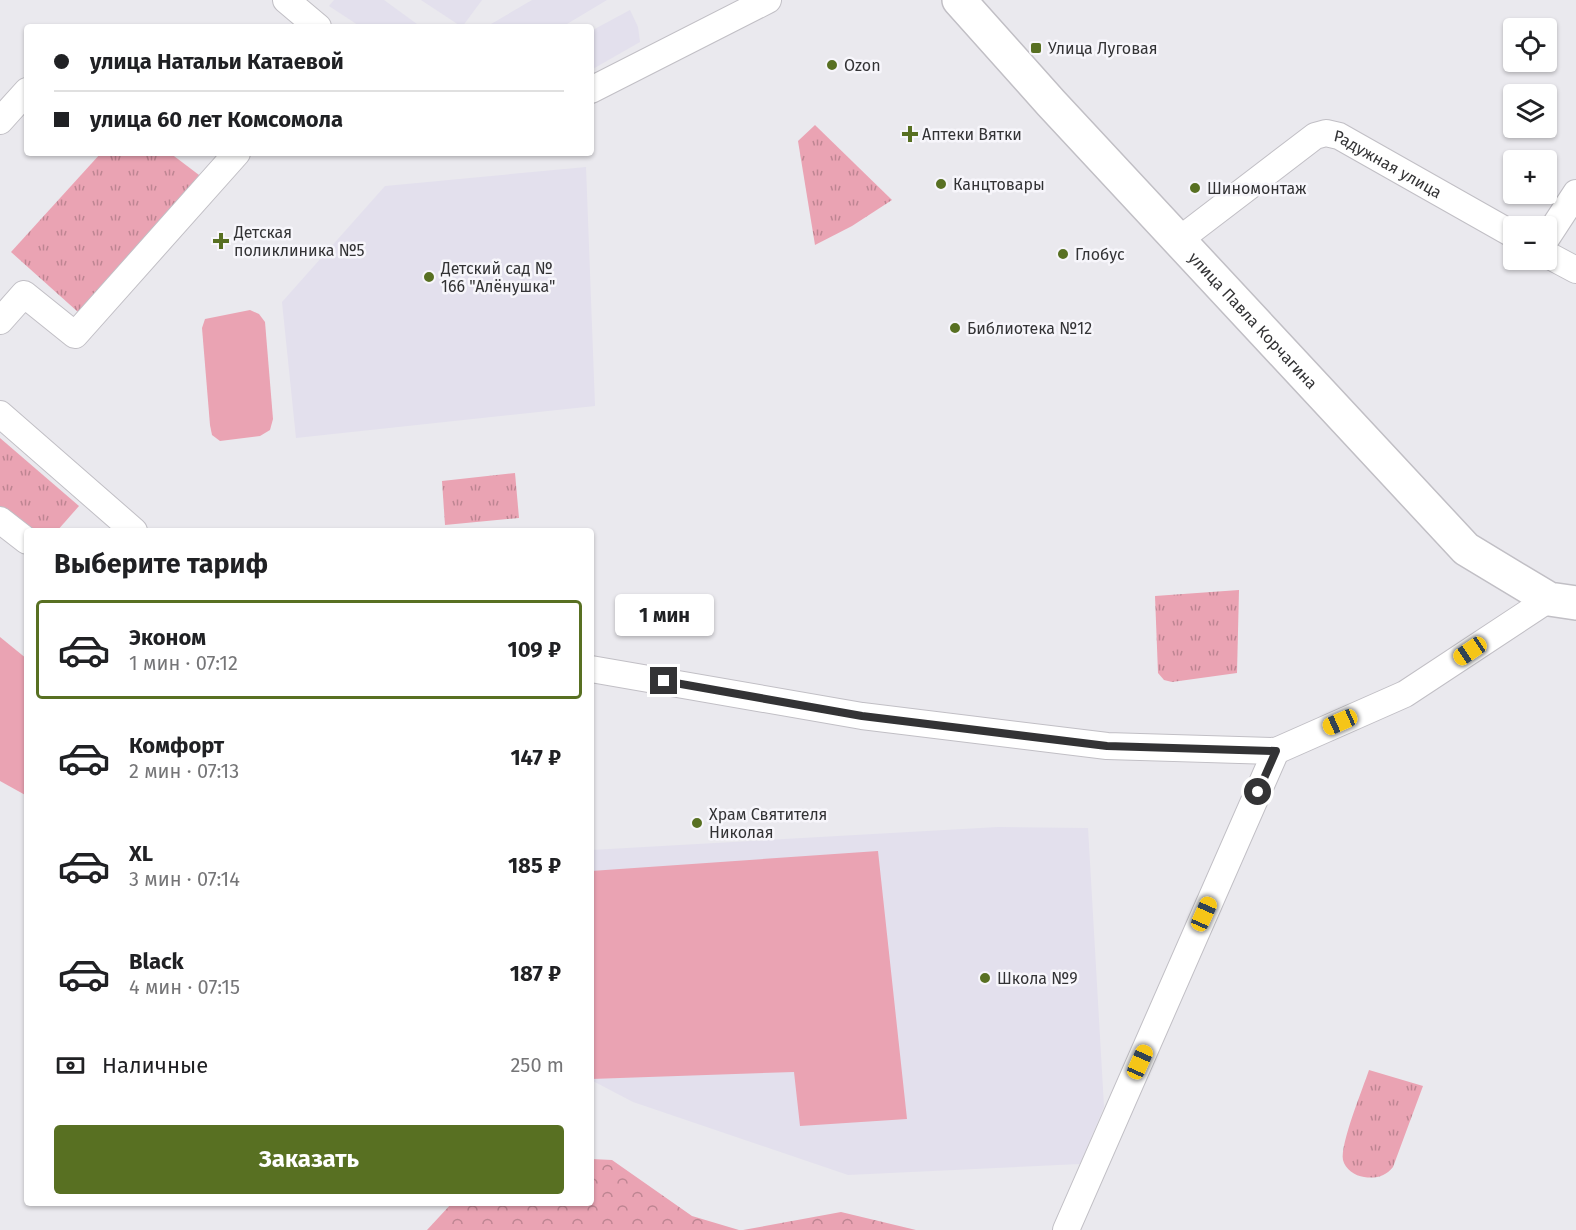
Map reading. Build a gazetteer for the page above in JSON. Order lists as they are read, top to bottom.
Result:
{
  "streets": {
    "main road": ["улица Павла Корчагина"],
    "street": ["Радужная улица"]
  },
  "crossings": [
    ["Радужная улица", "улица Павла Корчагина"]
  ],
  "places": {
    "transit": ["Улица Луговая"],
    "other": [
      "Ozon",
      "Канцтовары",
      "Шиномонтаж",
      "Глобус",
      "Детский сад № 166 \"Алёнушка\"",
      "Библиотека №12",
      "Храм Святителя Николая",
      "Школа №9"
    ],
    "health": ["Аптеки Вятки", "Детская поликлиника №5"]
  },
  "page": {
    "map_buttons": ["+", "−"],
    "banner": ["улица Натальи Катаевой", "улица 60 лет Комсомола"],
    "heading": "Выберите тариф",
    "bubble": "1 мин",
    "list": [
      {
        "name": "Эконом",
        "note": "1 мин · 07:12",
        "value": "109 ₽"
      },
      {
        "name": "Комфорт",
        "note": "2 мин · 07:13",
        "value": "147 ₽"
      },
      {
        "name": "XL",
        "note": "3 мин · 07:14",
        "value": "185 ₽"
      },
      {
        "name": "Black",
        "note": "4 мин · 07:15",
        "value": "187 ₽"
      }
    ],
    "pay": ["Наличные", "250 m"],
    "buttons": "Заказать"
  }
}
